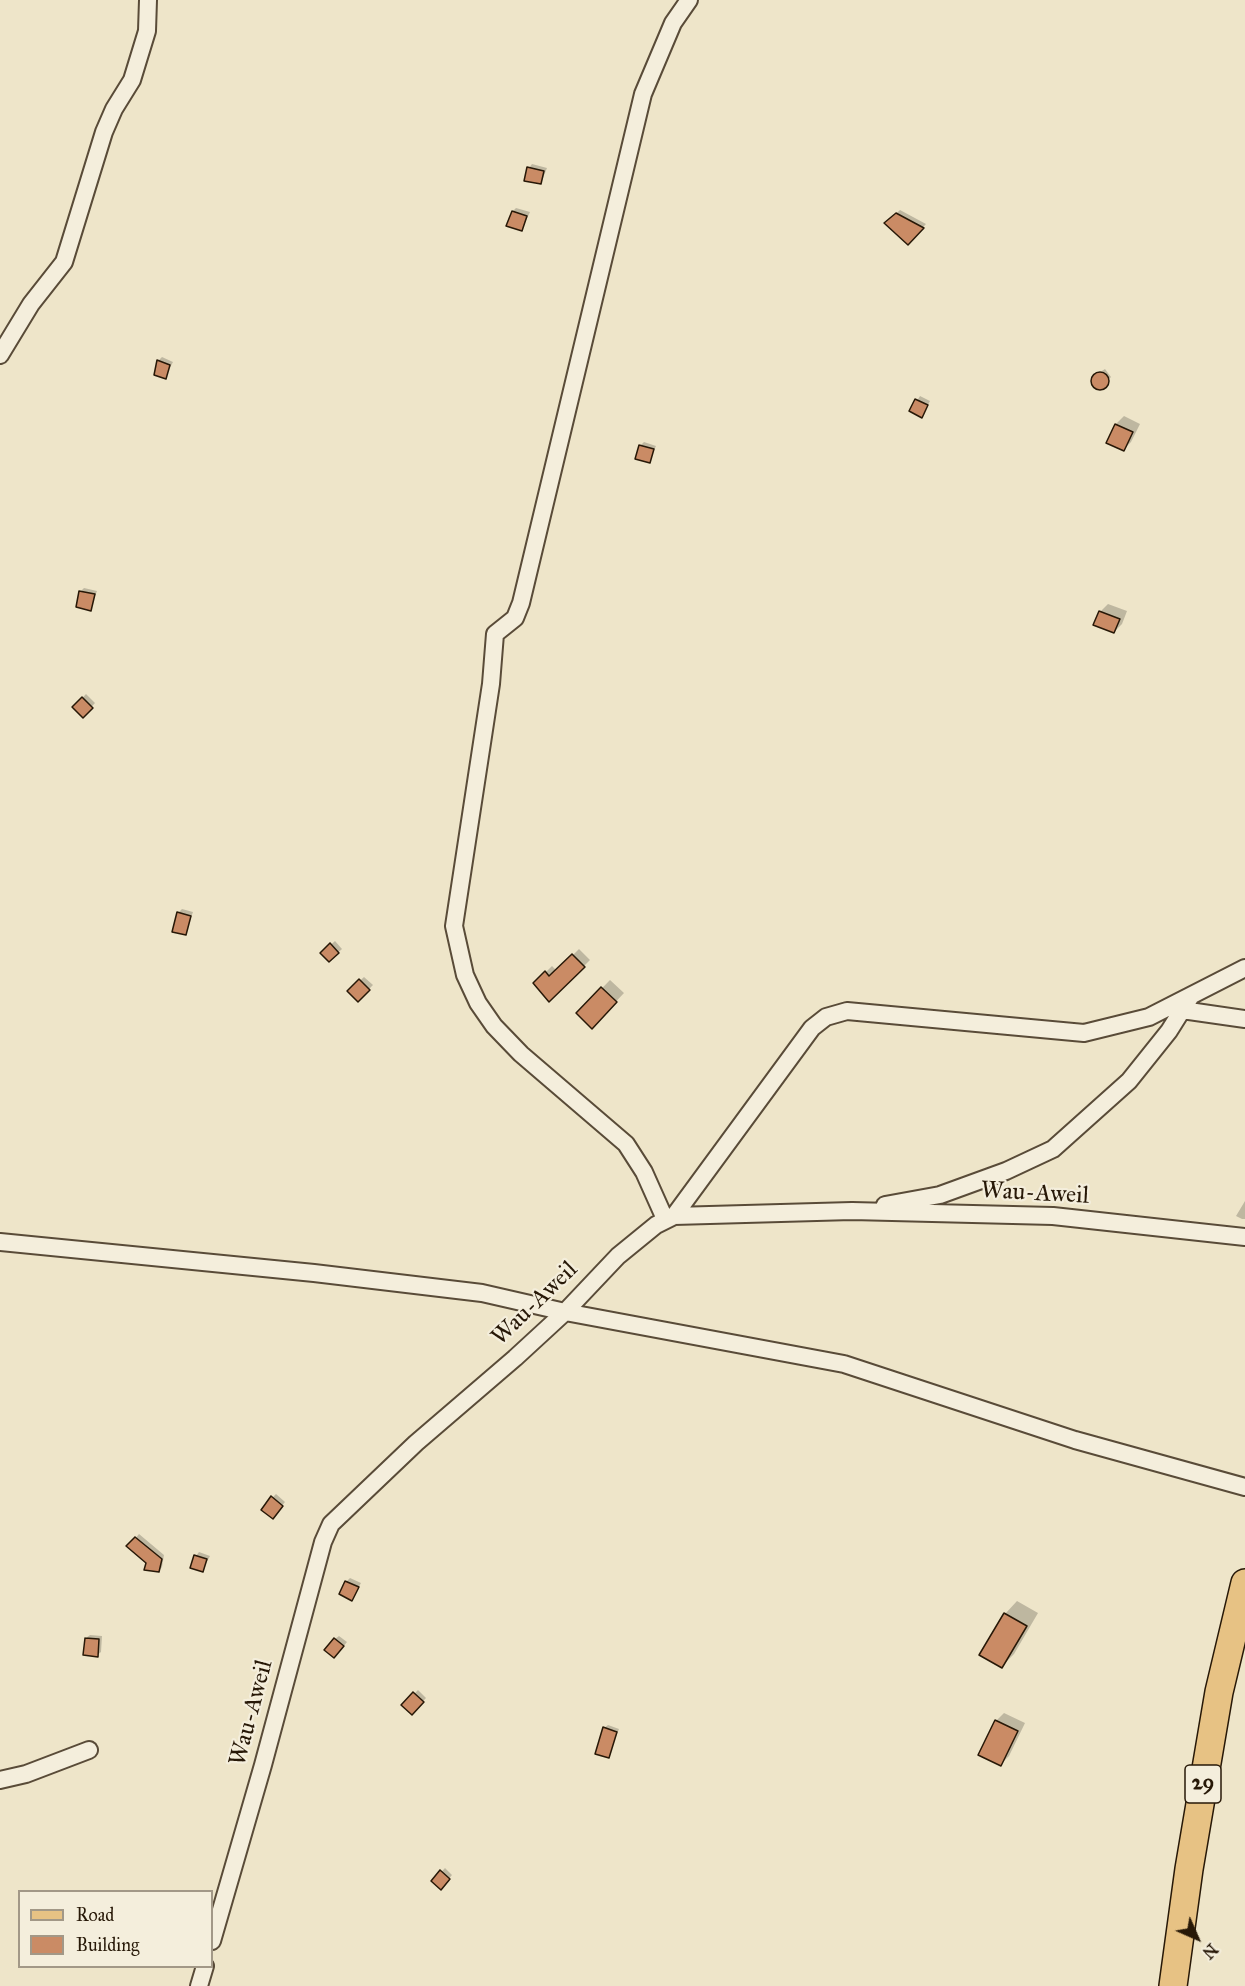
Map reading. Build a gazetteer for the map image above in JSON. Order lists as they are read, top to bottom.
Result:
{
  "streets": {
    "main road": ["29"],
    "street": ["Wau-Aweil"]
  },
  "legend": ["Road", "Building"],
  "north": "bottom right"
}
